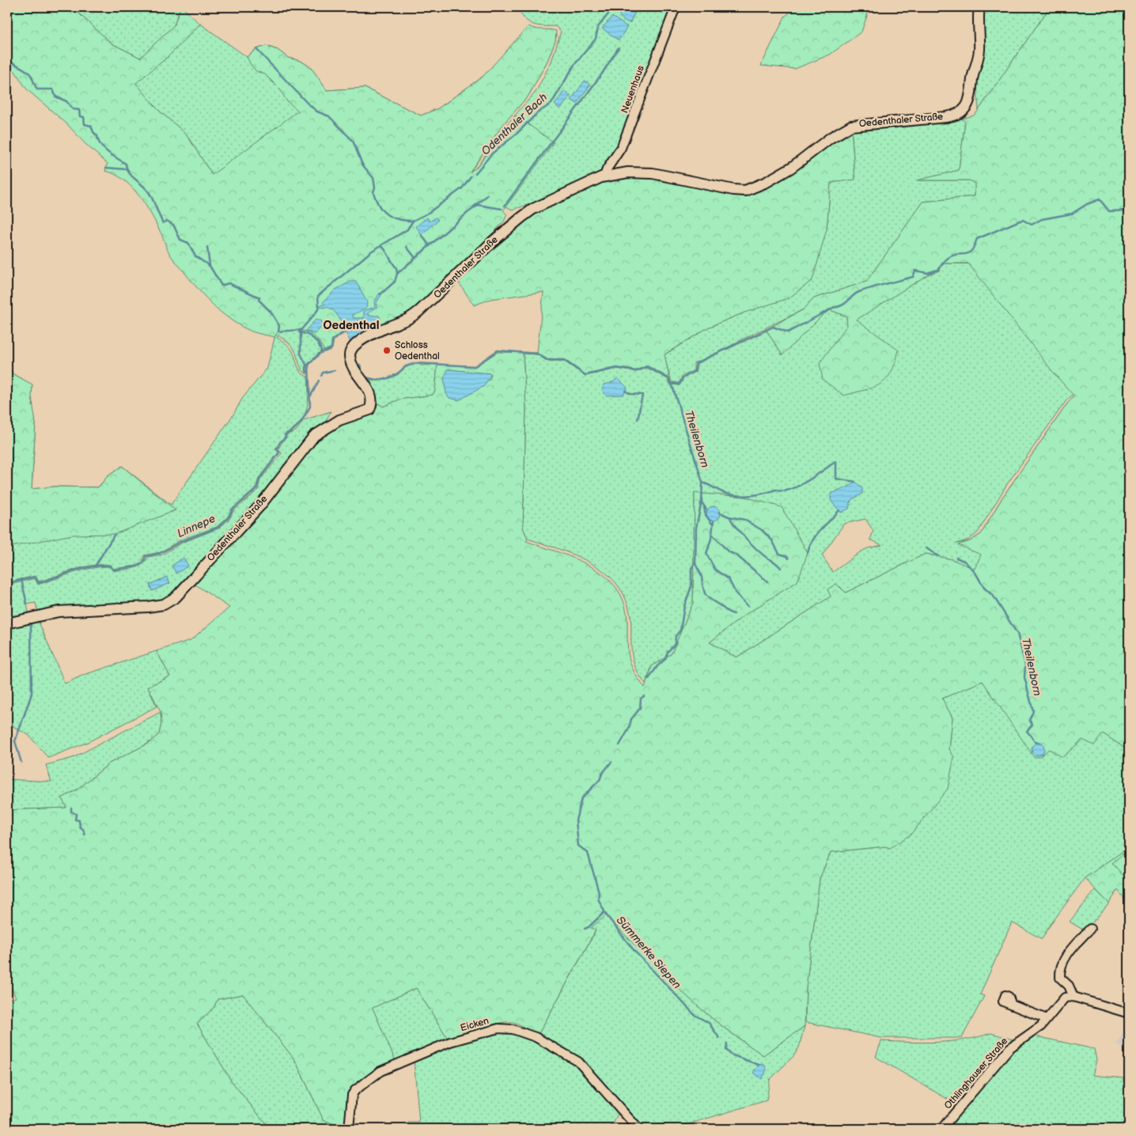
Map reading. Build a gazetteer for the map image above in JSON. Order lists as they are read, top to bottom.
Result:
{
  "streets": {
    "main road": ["Oedenthaler Straße"],
    "street": ["Neuenhaus", "Eicken", "Othlinghauser Straße"]
  },
  "crossings": [
    ["Neuenhaus", "Oedenthaler Straße"]
  ],
  "districts": ["Oedenthal"],
  "water": [
    "Odenthaler Bach",
    "Theilenborn",
    "Linnepe",
    "Sümmerke Siepen"
  ],
  "places": ["Schloss Oedenthal"]
}
